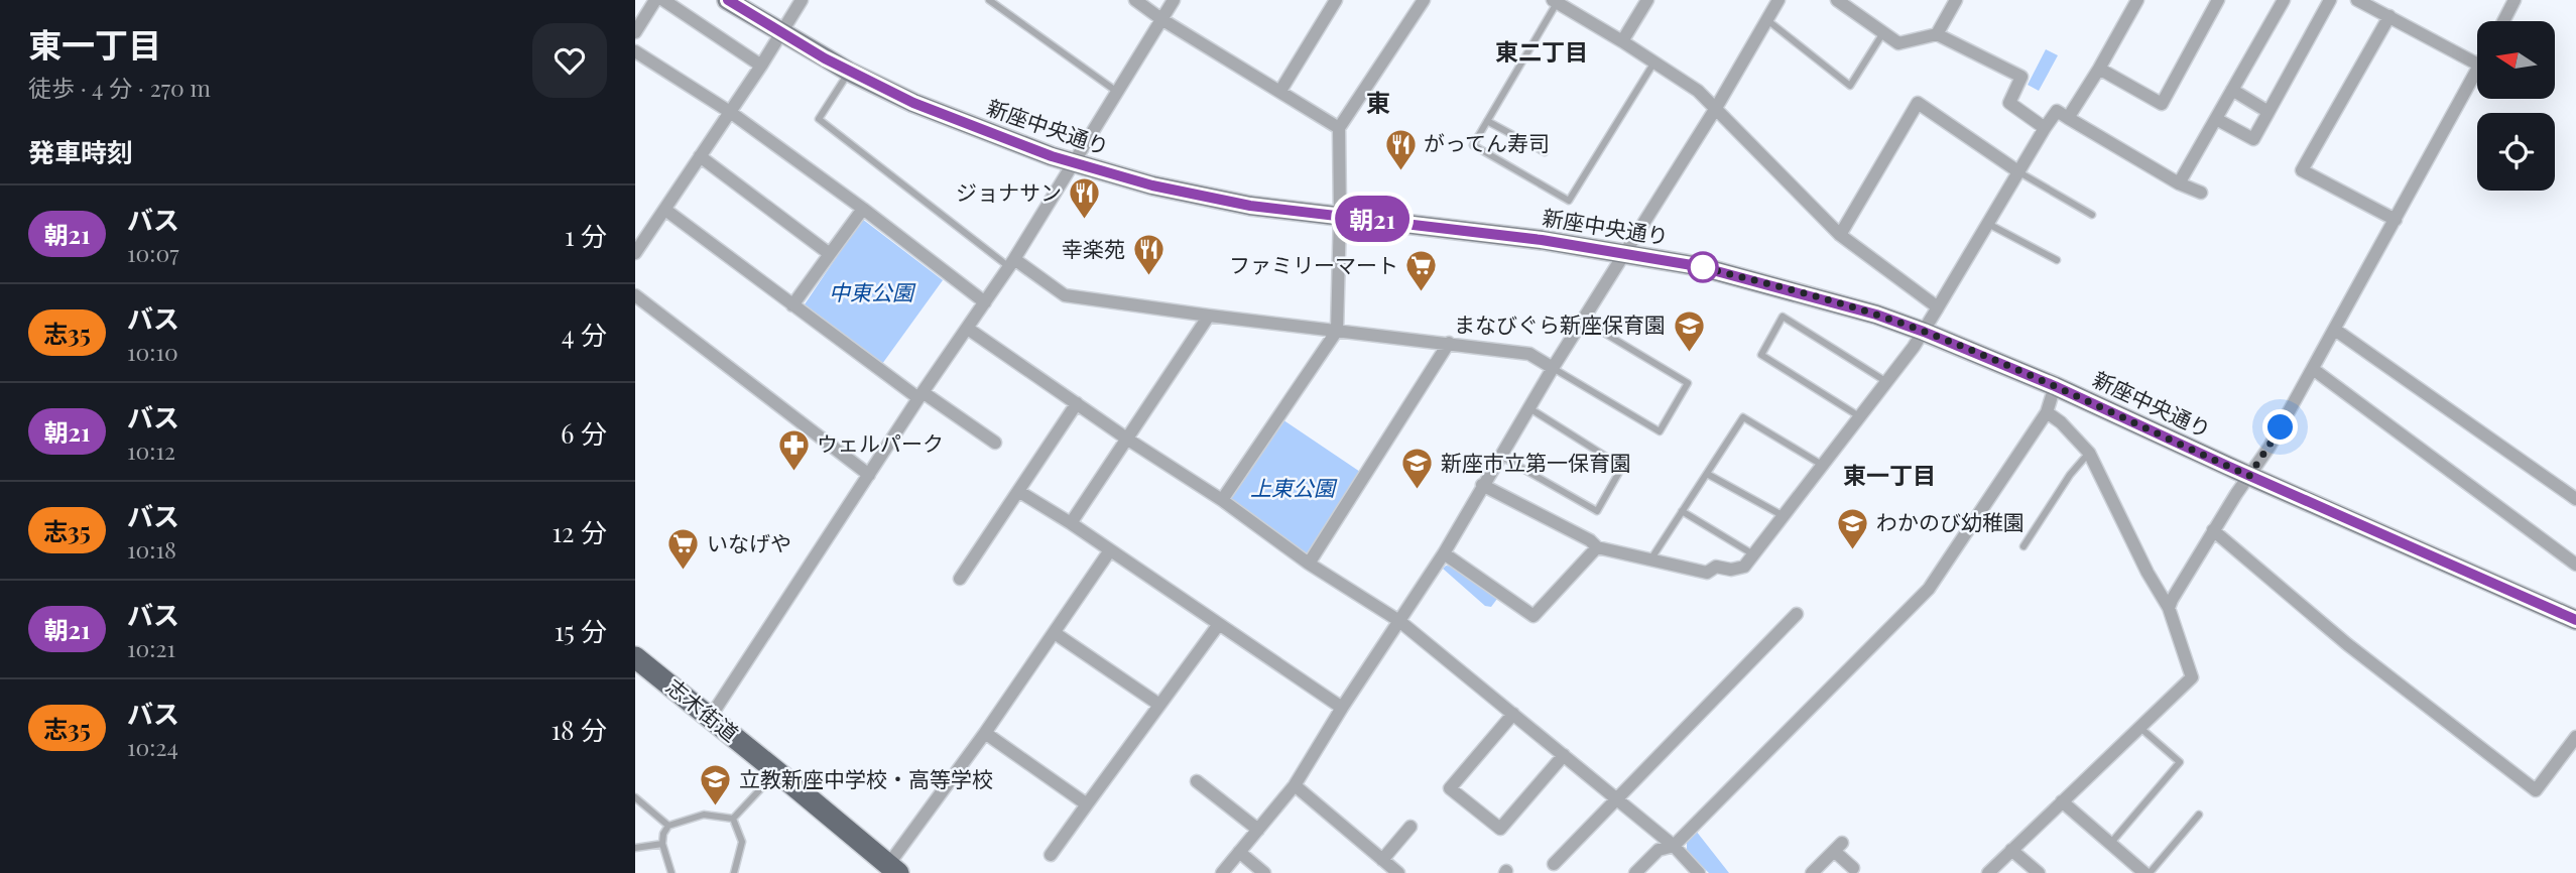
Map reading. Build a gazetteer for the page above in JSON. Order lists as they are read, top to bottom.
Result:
{
  "streets": {
    "main road": ["志木街道"],
    "street": ["新座中央通り"]
  },
  "districts": ["東二丁目", "東", "東一丁目"],
  "parks": ["中東公園", "上東公園"],
  "places": {
    "restaurant": ["がってん寿司", "ジョナサン", "幸楽苑"],
    "supermarket": ["ファミリーマート", "いなげや"],
    "school or university": [
      "まなびぐら新座保育園",
      "新座市立第一保育園",
      "わかのび幼稚園",
      "立教新座中学校・高等学校"
    ],
    "pharmacy": ["ウェルパーク"]
  },
  "lines": ["bus line 朝21"],
  "north": "left",
  "page": {
    "heading": [
      ["東一丁目", "徒歩 · 4 分 · 270 m"],
      "発車時刻"
    ],
    "on_map": "朝21",
    "list": [
      {
        "mark": "朝21",
        "name": "バス",
        "note": "10:07",
        "value": "1 分"
      },
      {
        "mark": "志35",
        "name": "バス",
        "note": "10:10",
        "value": "4 分"
      },
      {
        "mark": "朝21",
        "name": "バス",
        "note": "10:12",
        "value": "6 分"
      },
      {
        "mark": "志35",
        "name": "バス",
        "note": "10:18",
        "value": "12 分"
      },
      {
        "mark": "朝21",
        "name": "バス",
        "note": "10:21",
        "value": "15 分"
      },
      {
        "mark": "志35",
        "name": "バス",
        "note": "10:24",
        "value": "18 分"
      }
    ]
  }
}
